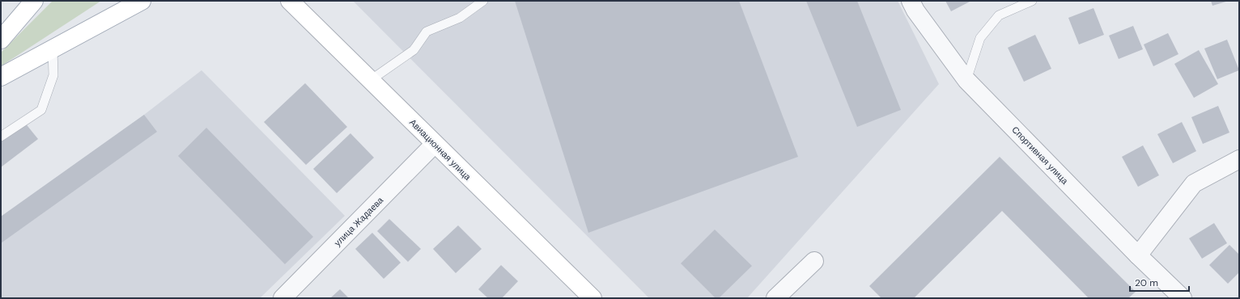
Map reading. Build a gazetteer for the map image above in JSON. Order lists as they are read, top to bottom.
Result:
{
  "streets": {
    "main road": ["Авиационная улица"],
    "street": ["Спортивная улица", "улица Жадаева"]
  },
  "crossings": [
    ["Авиационная улица", "улица Жадаева"]
  ],
  "scale_bar": "20 m"
}
